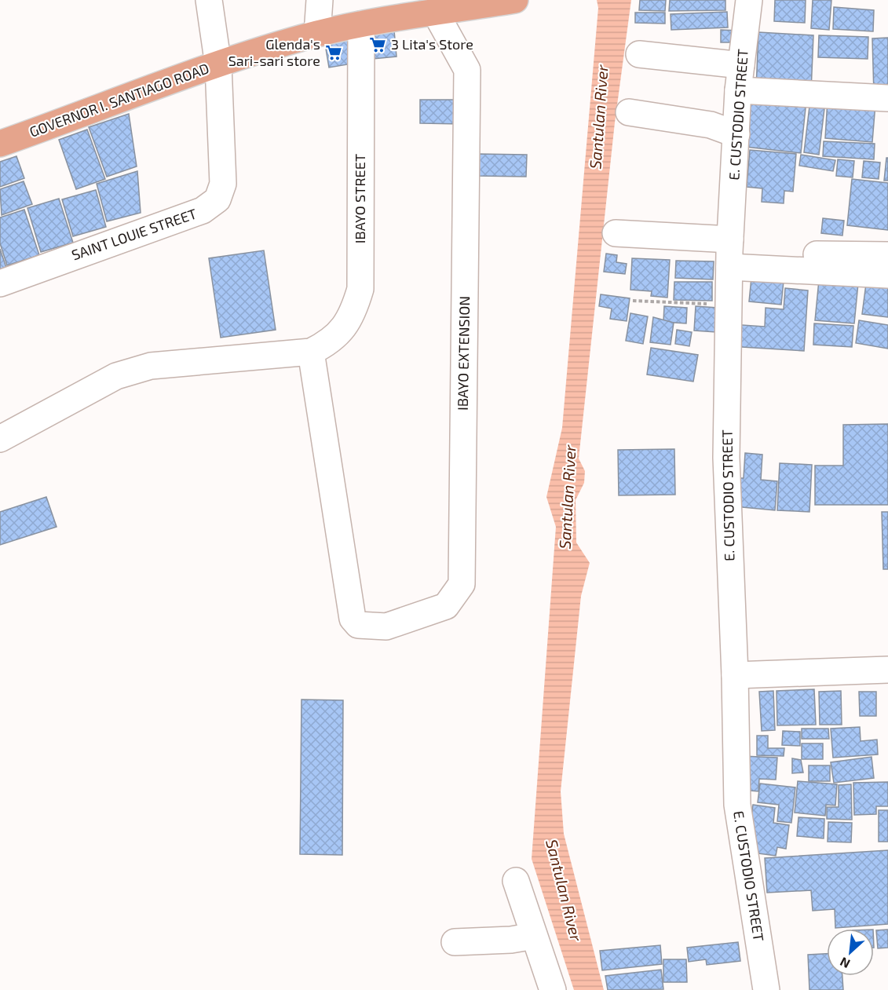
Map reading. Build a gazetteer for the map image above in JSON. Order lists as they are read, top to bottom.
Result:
{
  "streets": {
    "main road": ["GOVERNOR I. SANTIAGO ROAD"],
    "street": [
      "E. CUSTODIO STREET",
      "IBAYO STREET",
      "SAINT LOUIE STREET",
      "IBAYO EXTENSION"
    ]
  },
  "crossings": [
    ["GOVERNOR I. SANTIAGO ROAD", "IBAYO STREET"],
    ["GOVERNOR I. SANTIAGO ROAD", "SAINT LOUIE STREET"],
    ["GOVERNOR I. SANTIAGO ROAD", "IBAYO EXTENSION"],
    ["IBAYO STREET", "IBAYO EXTENSION"]
  ],
  "water": ["Santulan River"],
  "places": {
    "supermarket": ["3 Lita's Store", "Glenda's Sari-sari store"]
  },
  "north": "bottom left"
}
